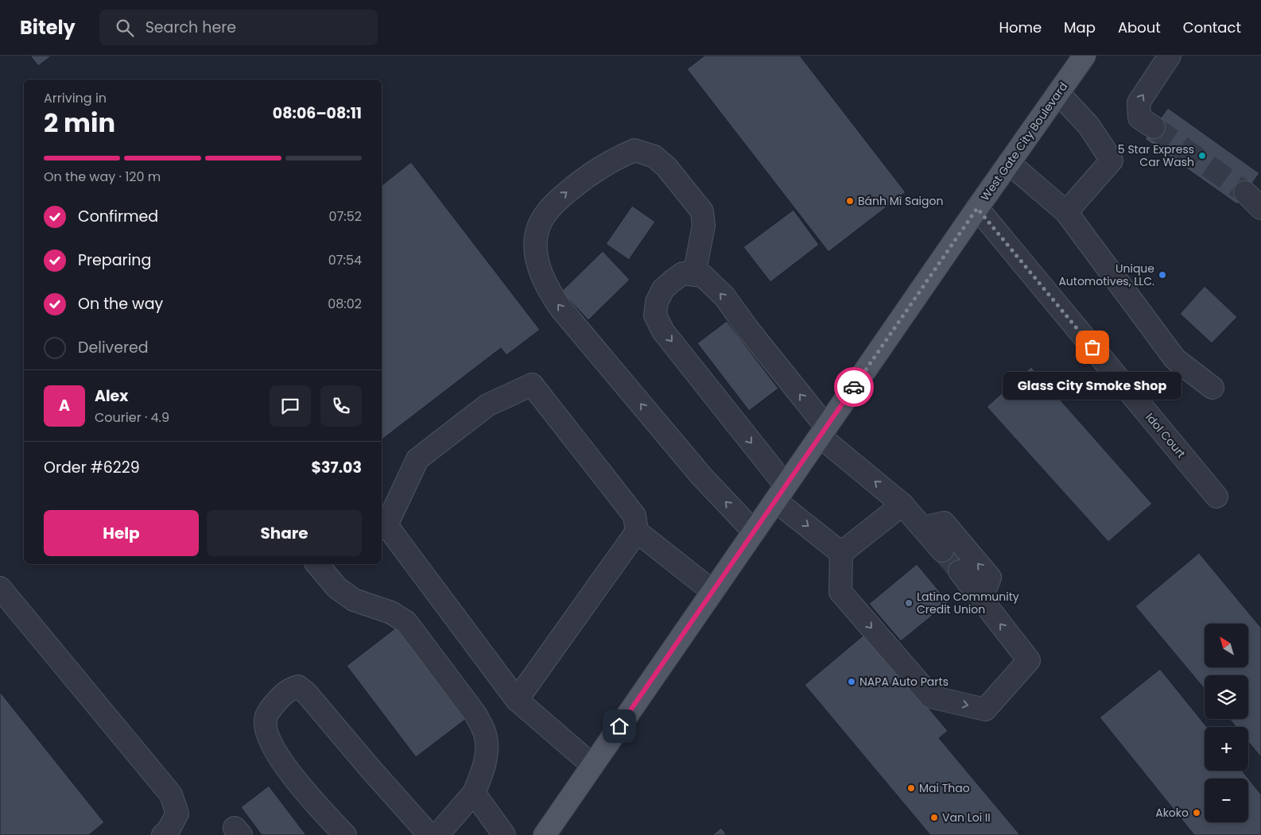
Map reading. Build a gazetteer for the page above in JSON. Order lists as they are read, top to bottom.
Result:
{
  "streets": {
    "main road": ["West Gate City Boulevard"],
    "street": ["Idol Court"]
  },
  "crossings": [
    ["West Gate City Boulevard", "Idol Court"]
  ],
  "places": [
    "5 Star Express Car Wash",
    "Bánh Mì Saigon",
    "Unique Automotives, LLC.",
    "Glass City Smoke Shop",
    "Latino Community Credit Union",
    "NAPA Auto Parts",
    "Mai Thao",
    "Akoko",
    "Van Loi II"
  ],
  "north": "top left",
  "page": {
    "header": "Bitely",
    "search": "Search here",
    "nav": [
      "Home",
      "Map",
      "About",
      "Contact"
    ],
    "heading": ["2 min", "Arriving in", "08:06–08:11"],
    "panel": [
      "Alex",
      "Courier · 4.9",
      "Order #6229",
      "$37.03"
    ],
    "bar": "On the way · 120 m",
    "list": [
      ["Confirmed", "07:52"],
      ["Preparing", "07:54"],
      ["On the way", "08:02"],
      "Delivered"
    ],
    "bubble": "Glass City Smoke Shop",
    "round": "A",
    "buttons": ["Help", "Share"],
    "map_buttons": ["+", "−"]
  }
}
